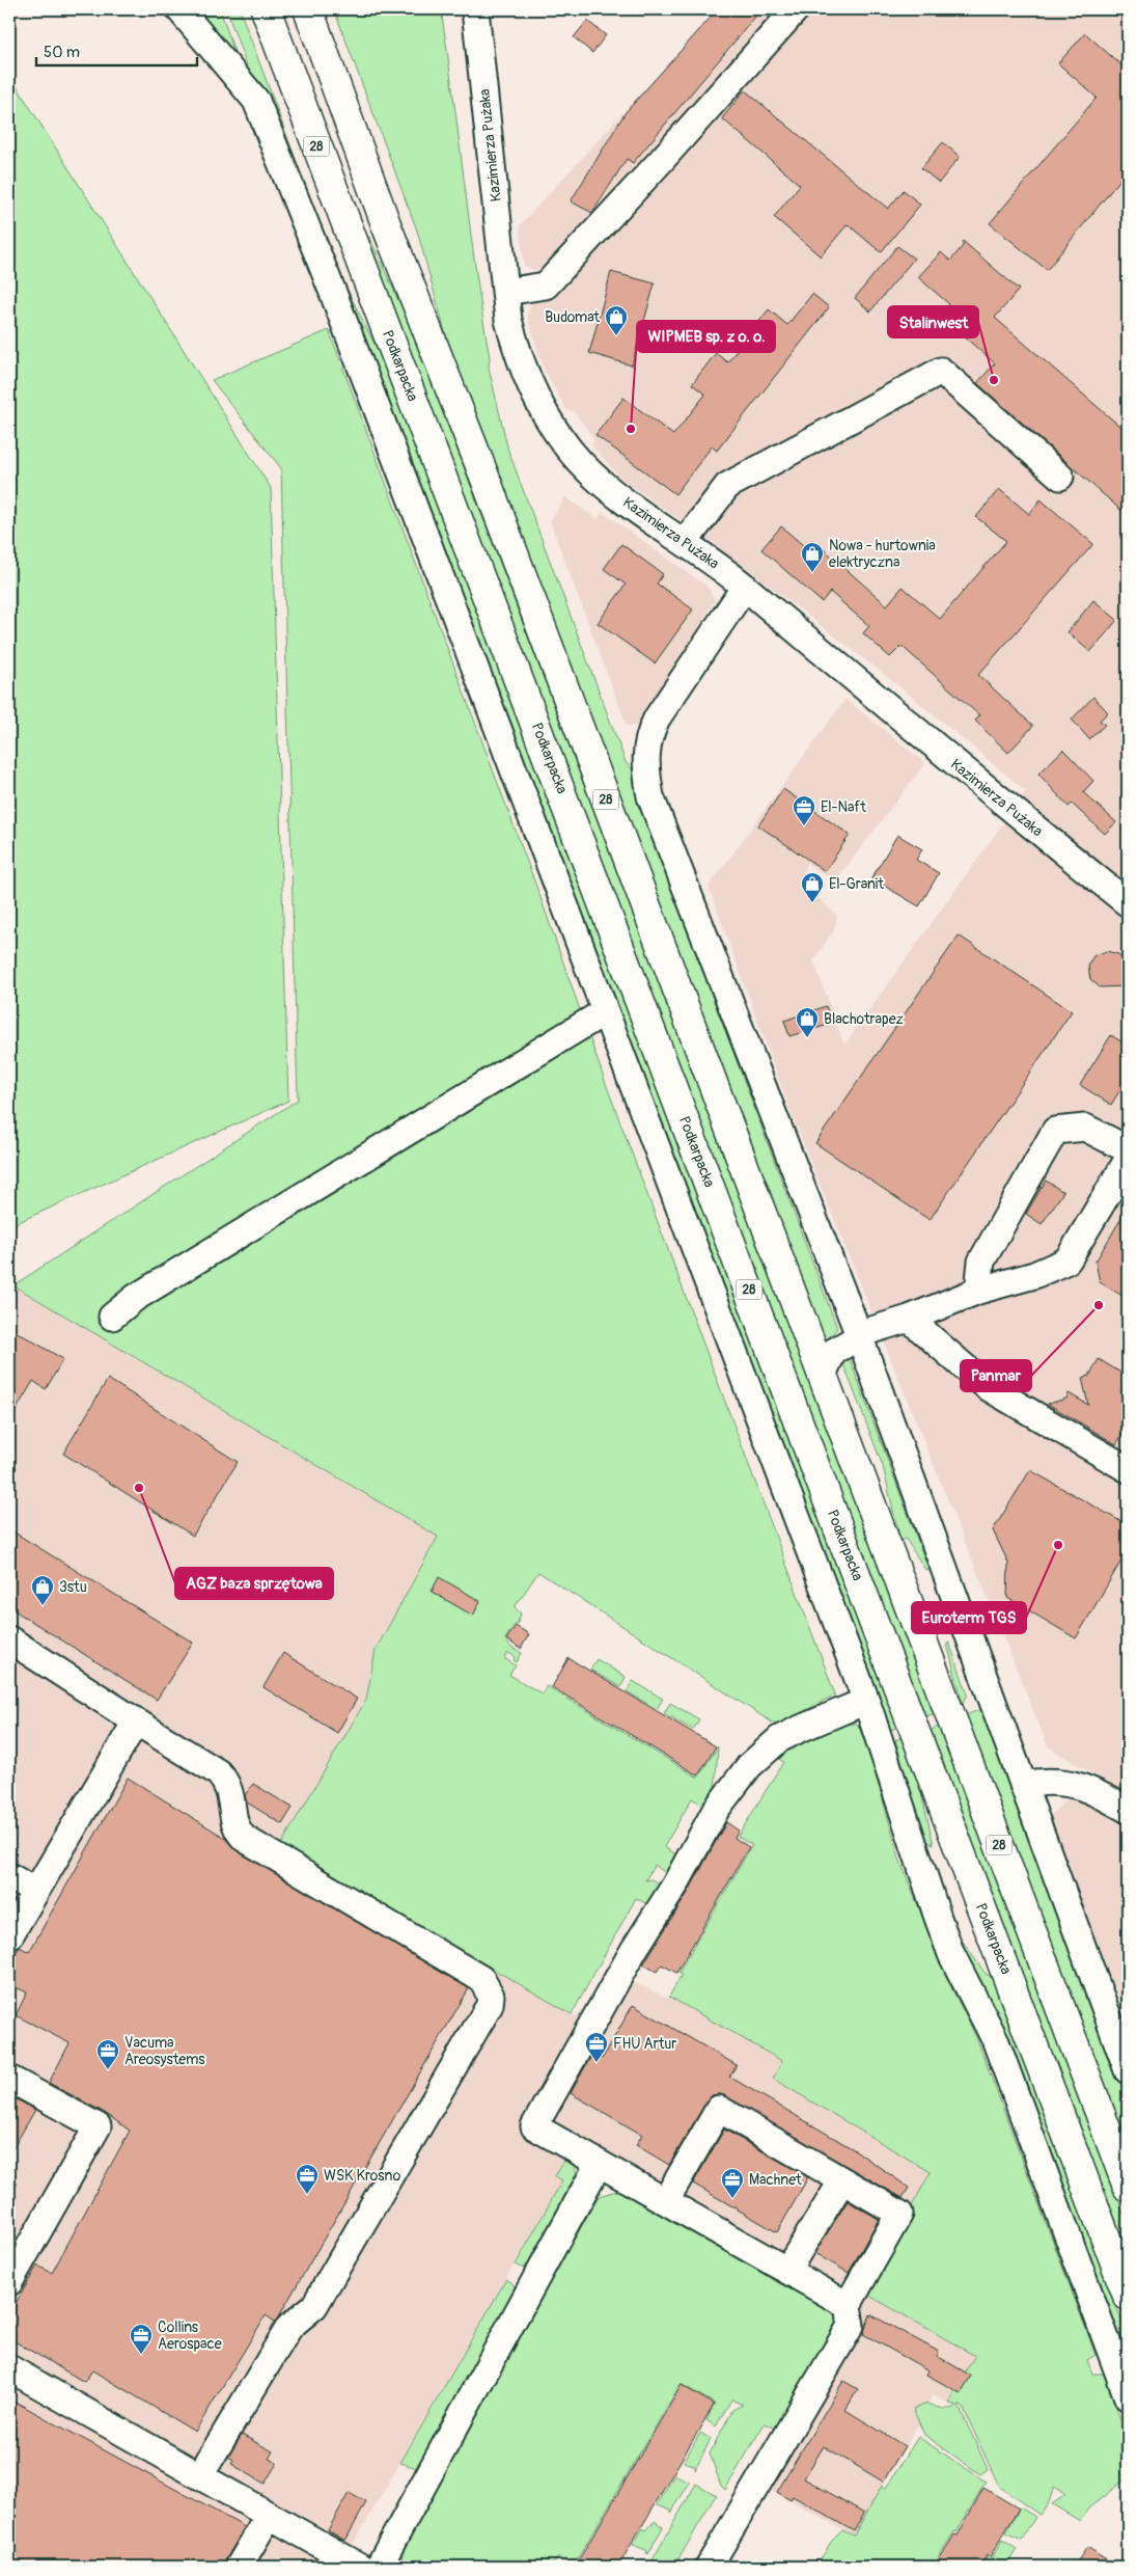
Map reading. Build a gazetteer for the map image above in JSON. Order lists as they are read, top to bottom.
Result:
{
  "streets": {
    "main road": ["28", "Podkarpacka"],
    "street": ["Kazimierza Pużaka"]
  },
  "places": {
    "shop": [
      "Budomat",
      "Nowa - hurtownia elektryczna",
      "El-Granit",
      "Blachotrapez",
      "3stu"
    ],
    "other": [
      "Stalinwest",
      "WIPMEB sp. z o. o.",
      "Panmar",
      "AGZ baza sprzętowa",
      "Euroterm TGS"
    ],
    "office": [
      "El-Naft",
      "FHU Artur",
      "Vacuma Areosystems",
      "WSK Krosno",
      "Machnet",
      "Collins Aerospace"
    ]
  },
  "scale_bar": "50 m"
}
